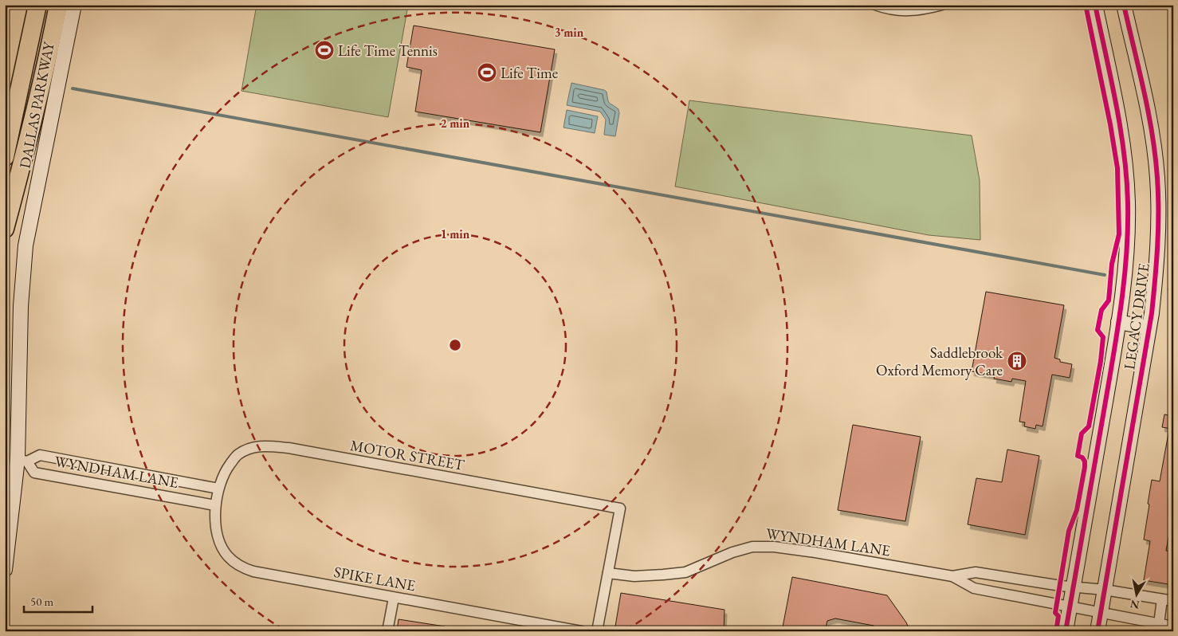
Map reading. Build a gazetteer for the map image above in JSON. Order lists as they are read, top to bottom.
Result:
{
  "streets": {
    "main road": ["DALLAS PARKWAY", "LEGACY DRIVE"],
    "street": ["MOTOR STREET", "WYNDHAM LANE", "SPIKE LANE"]
  },
  "crossings": [
    ["DALLAS PARKWAY", "WYNDHAM LANE"],
    ["LEGACY DRIVE", "WYNDHAM LANE"],
    ["MOTOR STREET", "WYNDHAM LANE"],
    ["MOTOR STREET", "SPIKE LANE"],
    ["WYNDHAM LANE", "SPIKE LANE"]
  ],
  "places": {
    "sports": ["Life Time Tennis", "Life Time"],
    "building": ["Saddlebrook Oxford Memory Care"]
  },
  "scale_bar": "50 m",
  "north": "bottom",
  "rings": ["3 min", "2 min", "1 min"]
}
